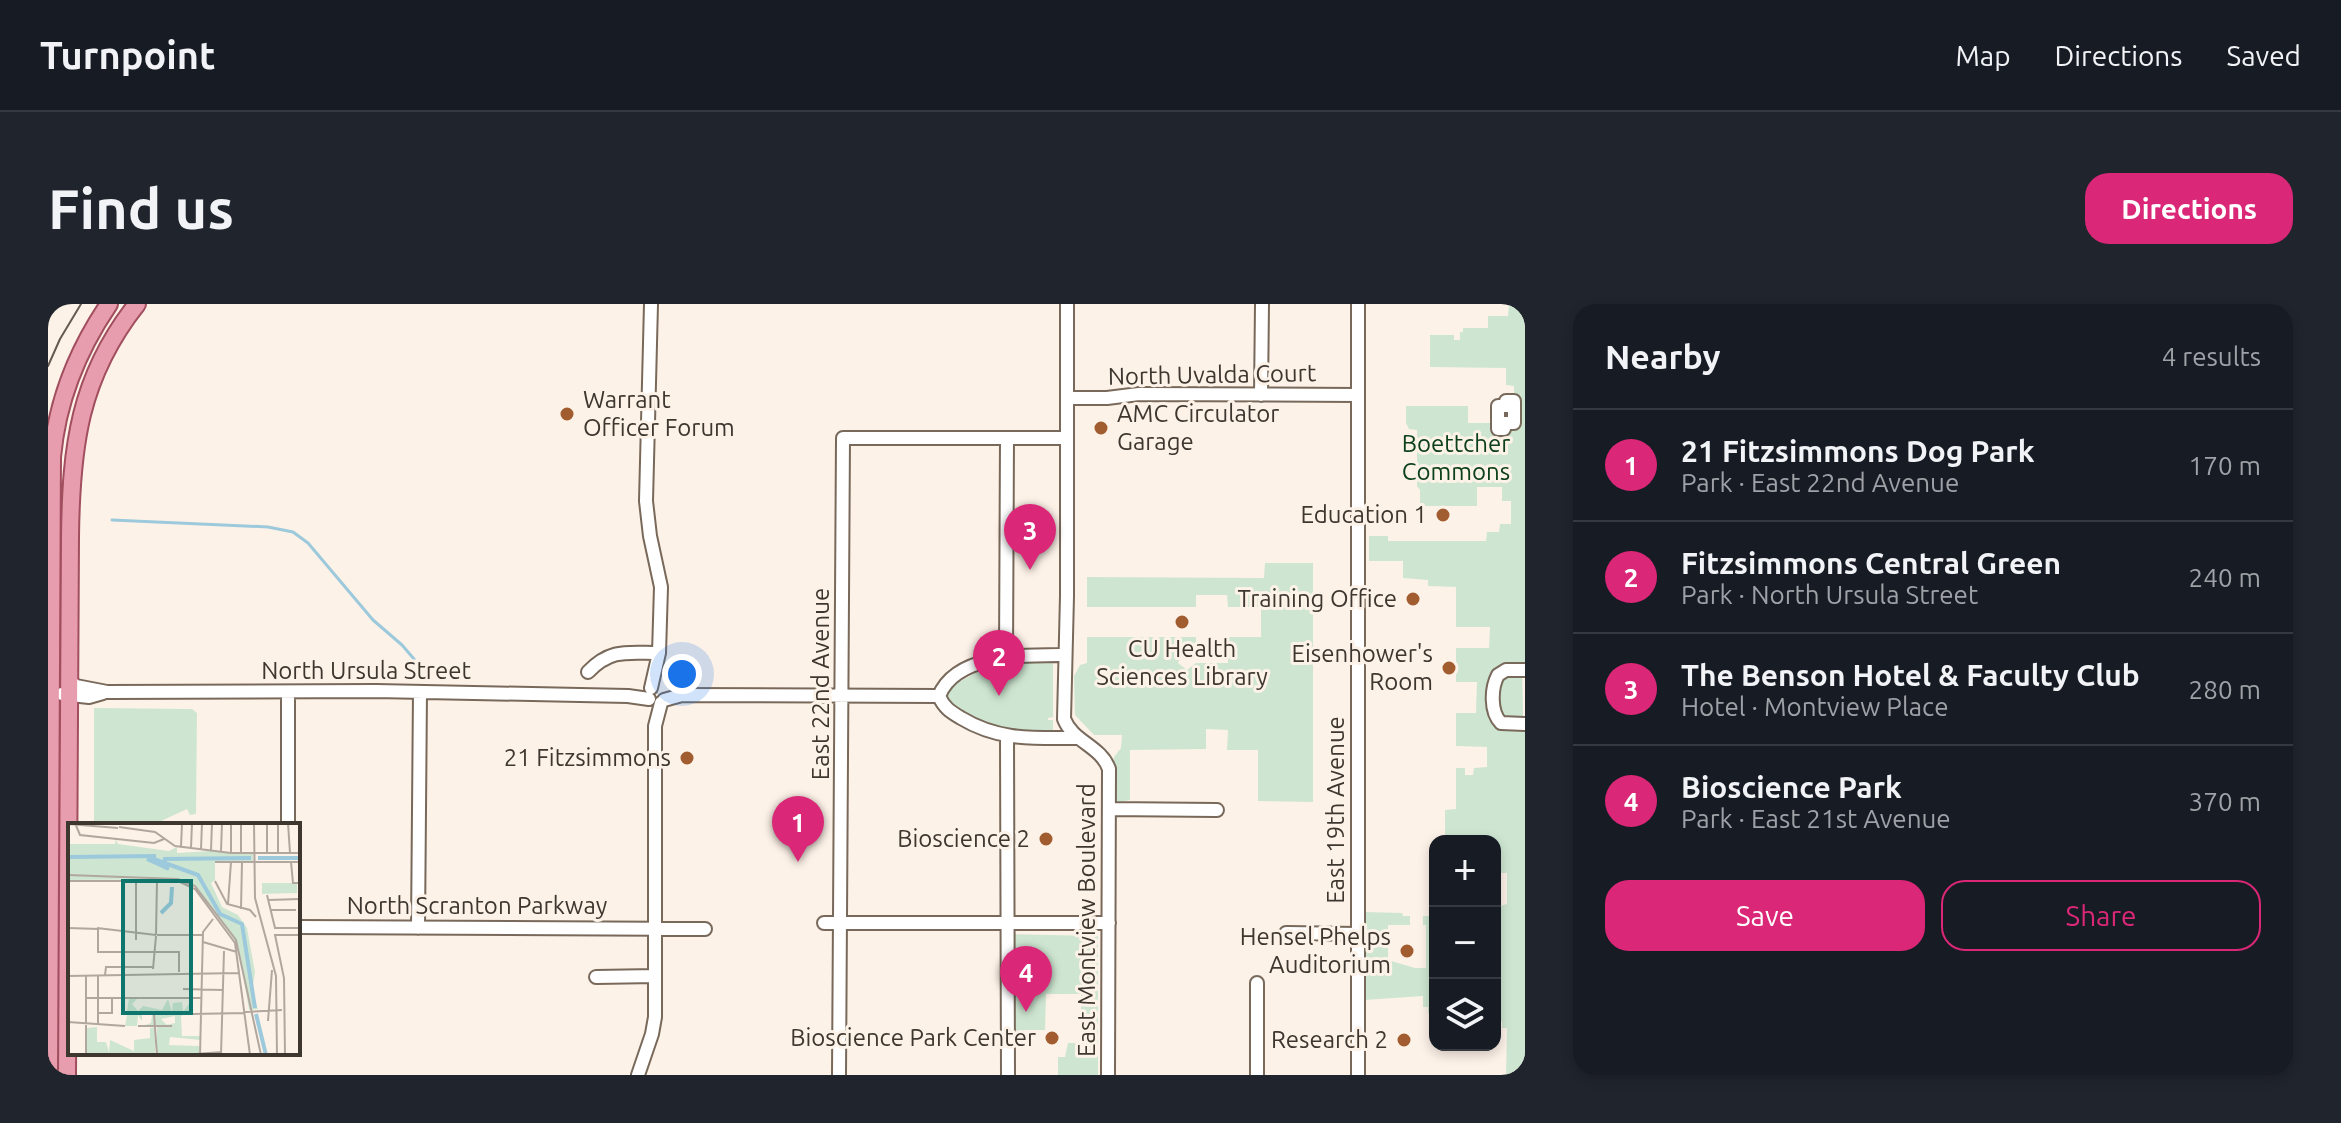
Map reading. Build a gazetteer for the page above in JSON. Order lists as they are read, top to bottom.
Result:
{
  "streets": {
    "street": [
      "North Uvalda Court",
      "North Ursula Street",
      "East 22nd Avenue",
      "East 19th Avenue",
      "North Scranton Parkway",
      "East Montview Boulevard"
    ]
  },
  "crossings": [
    ["North Uvalda Court", "East 19th Avenue"],
    ["North Ursula Street", "East 22nd Avenue"]
  ],
  "parks": ["Boettcher Commons"],
  "places": [
    "Warrant Officer Forum",
    "AMC Circulator Garage",
    "Education 1",
    "Training Office",
    "CU Health Sciences Library",
    "Eisenhower's Room",
    "21 Fitzsimmons",
    "Bioscience 2",
    "Hensel Phelps Auditorium",
    "Bioscience Park Center",
    "Research 2"
  ],
  "page": {
    "header": "Turnpoint",
    "nav": ["Map", "Directions", "Saved"],
    "buttons": [
      "Directions",
      ["Save", "Share"]
    ],
    "title": "Find us",
    "heading": ["Nearby", "4 results"],
    "list": [
      {
        "mark": "1",
        "name": "21 Fitzsimmons Dog Park",
        "note": "Park · East 22nd Avenue",
        "value": "170 m"
      },
      {
        "mark": "2",
        "name": "Fitzsimmons Central Green",
        "note": "Park · North Ursula Street",
        "value": "240 m"
      },
      {
        "mark": "3",
        "name": "The Benson Hotel & Faculty Club",
        "note": "Hotel · Montview Place",
        "value": "280 m"
      },
      {
        "mark": "4",
        "name": "Bioscience Park",
        "note": "Park · East 21st Avenue",
        "value": "370 m"
      }
    ],
    "pins": [
      "3",
      "2",
      "1",
      "4"
    ],
    "map_buttons": ["+", "−"]
  }
}
